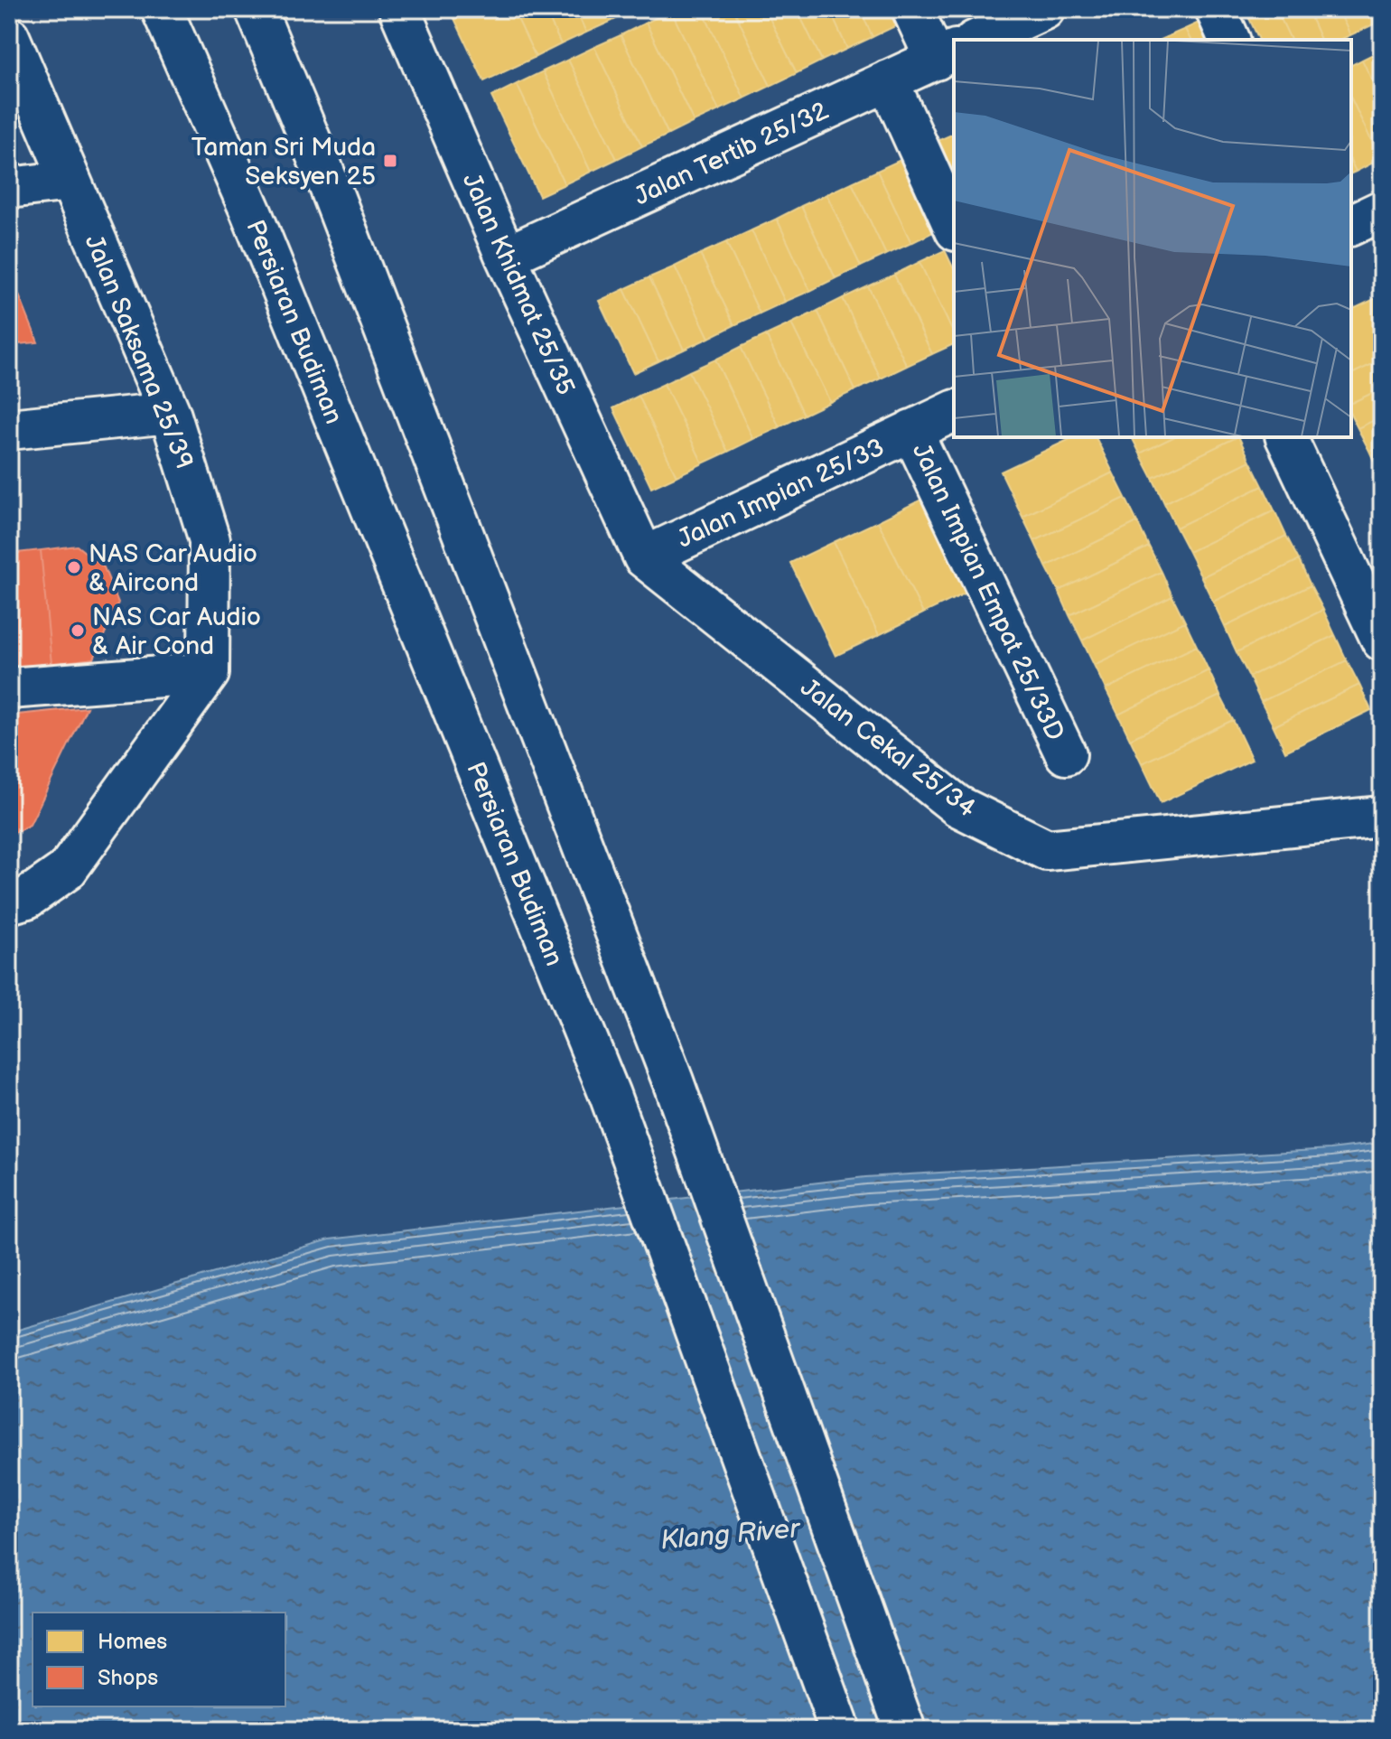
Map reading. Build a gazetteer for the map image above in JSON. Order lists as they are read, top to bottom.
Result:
{
  "streets": {
    "street": [
      "Jalan Tertib 25/32",
      "Jalan Khidmat 25/35",
      "Persiaran Budiman",
      "Jalan Saksama 25/39",
      "Jalan Impian 25/33",
      "Jalan Impian Empat 25/33D",
      "Jalan Cekal 25/34"
    ]
  },
  "crossings": [
    ["Jalan Tertib 25/32", "Jalan Khidmat 25/35"],
    ["Jalan Khidmat 25/35", "Jalan Impian 25/33"],
    ["Jalan Khidmat 25/35", "Jalan Cekal 25/34"],
    ["Jalan Impian 25/33", "Jalan Impian Empat 25/33D"],
    ["Jalan Impian 25/33", "Jalan Cekal 25/34"]
  ],
  "water": ["Klang River"],
  "places": {
    "transit": ["Taman Sri Muda Seksyen 25"],
    "other": ["NAS Car Audio & Aircond", "NAS Car Audio & Air Cond"]
  },
  "legend": ["Homes", "Shops"]
}
